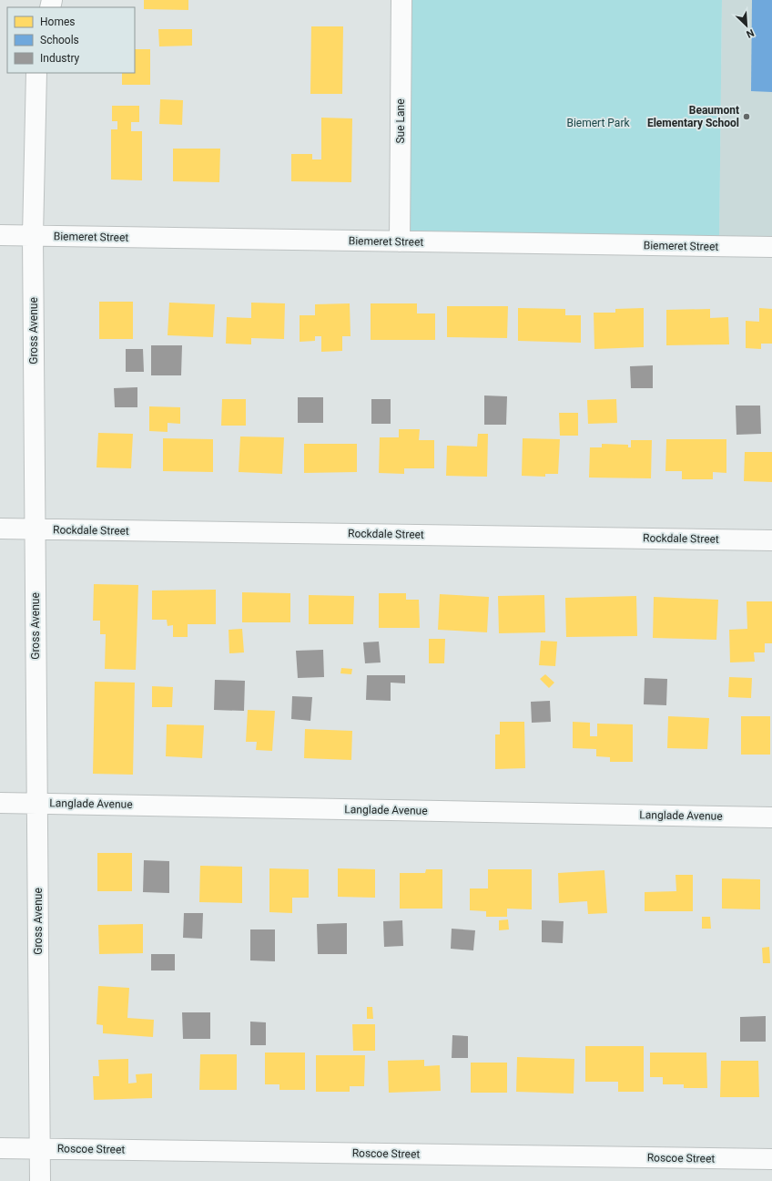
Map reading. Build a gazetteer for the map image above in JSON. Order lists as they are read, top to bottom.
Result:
{
  "streets": {
    "street": [
      "Sue Lane",
      "Biemeret Street",
      "Gross Avenue",
      "Rockdale Street",
      "Langlade Avenue",
      "Roscoe Street"
    ]
  },
  "crossings": [
    ["Sue Lane", "Biemeret Street"],
    ["Biemeret Street", "Gross Avenue"],
    ["Gross Avenue", "Rockdale Street"],
    ["Gross Avenue", "Langlade Avenue"],
    ["Gross Avenue", "Roscoe Street"]
  ],
  "parks": ["Biemert Park"],
  "places": ["Beaumont Elementary School"],
  "legend": ["Homes", "Schools", "Industry"],
  "north": "bottom right"
}
